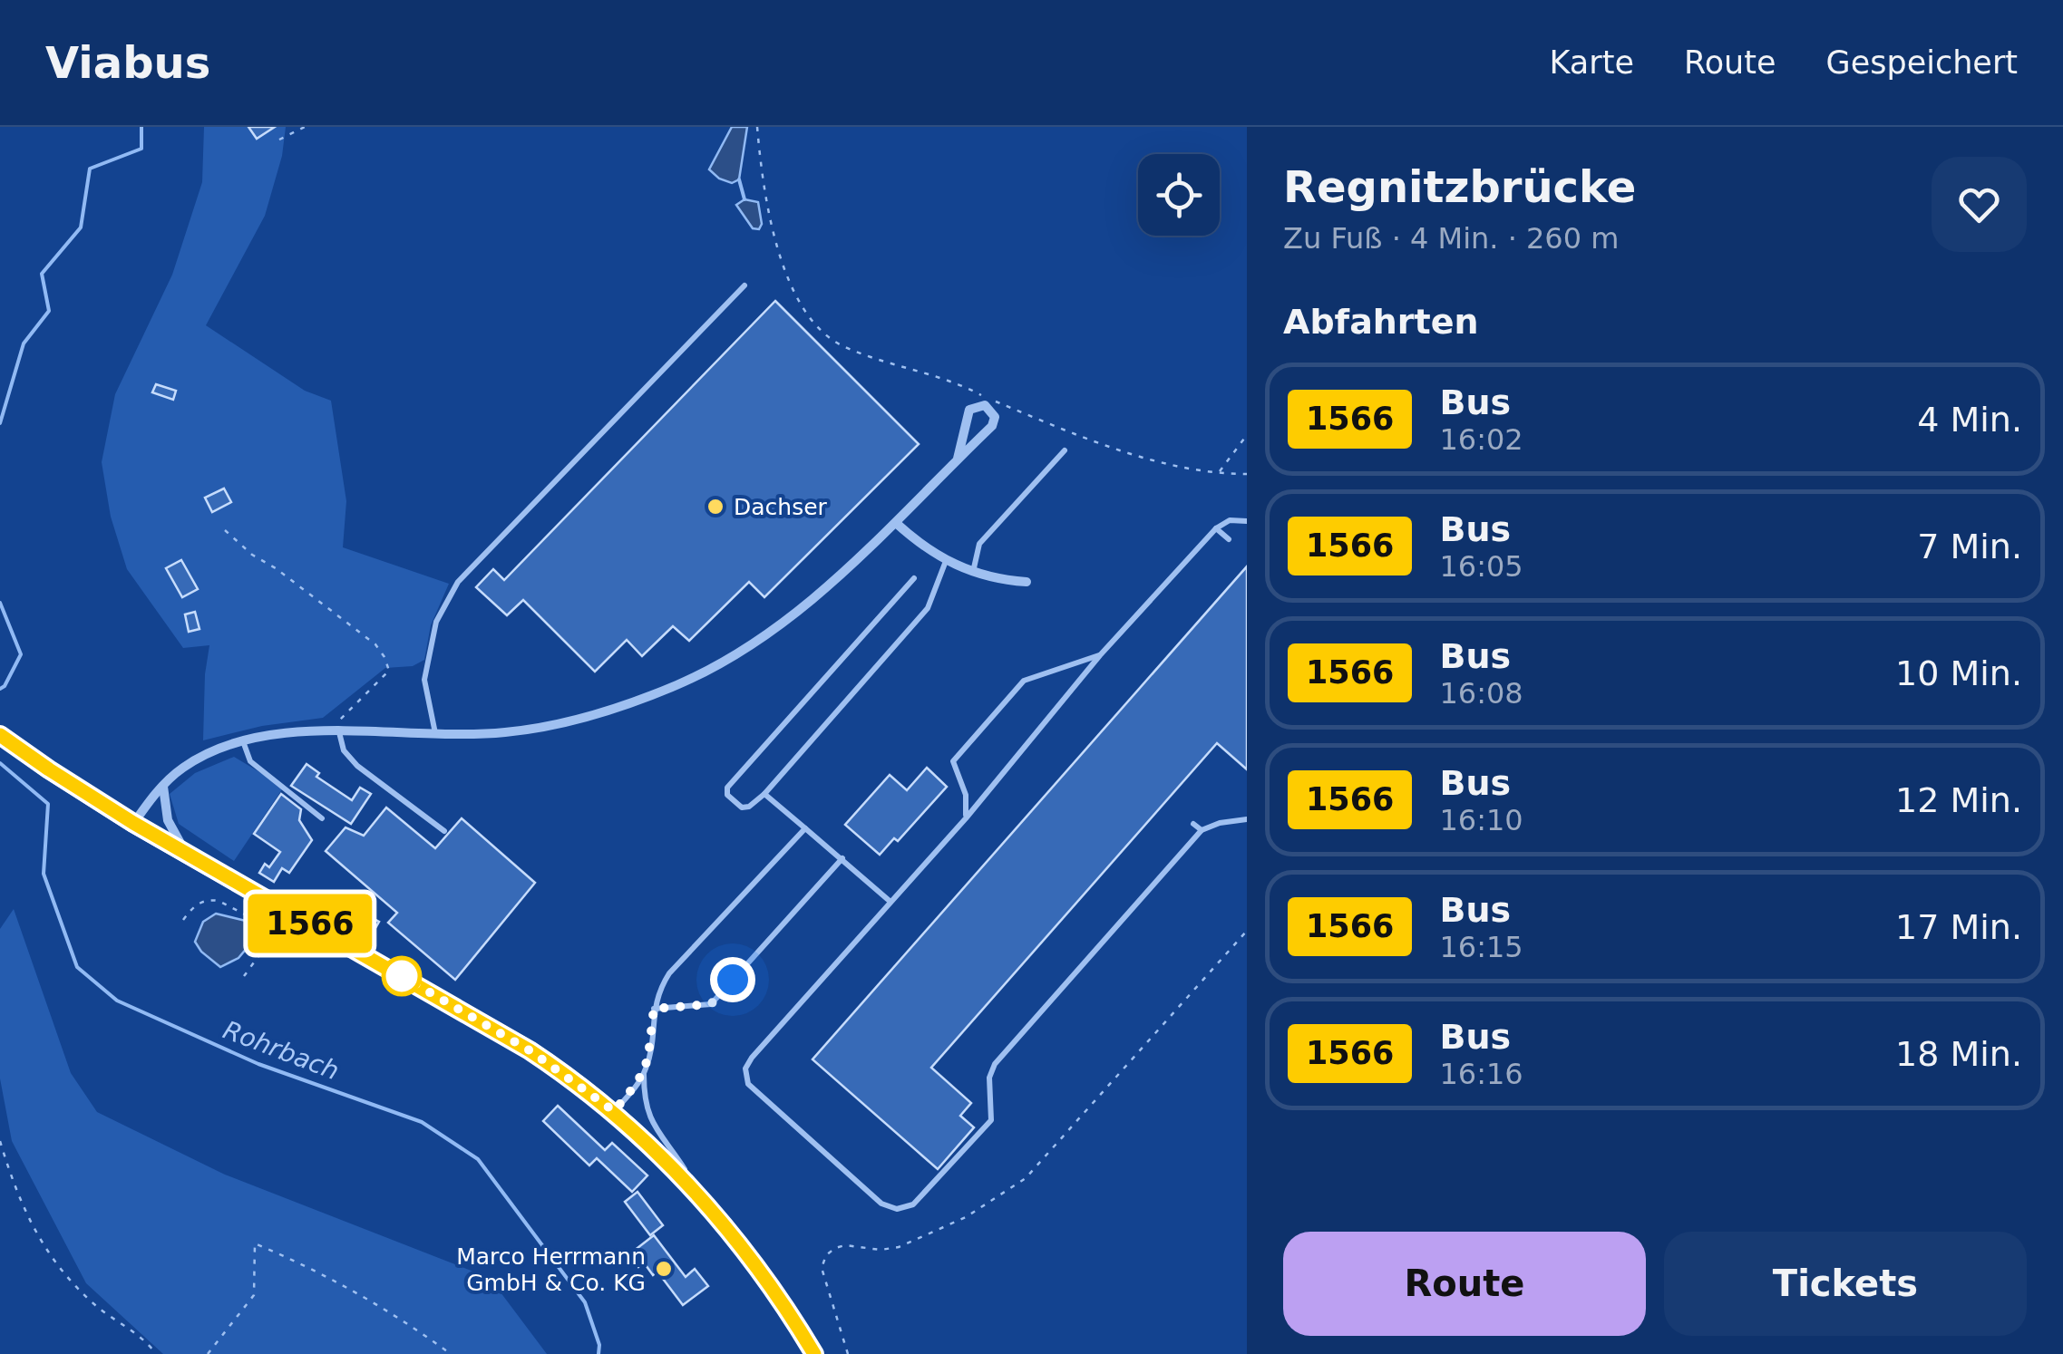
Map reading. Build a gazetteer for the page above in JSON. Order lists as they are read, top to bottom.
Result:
{
  "water": ["Rohrbach"],
  "places": ["Dachser", "Marco Herrmann GmbH & Co. KG"],
  "lines": ["bus line 1566"],
  "page": {
    "header": "Viabus",
    "nav": ["Karte", "Route", "Gespeichert"],
    "on_map": "1566",
    "heading": [
      ["Regnitzbrücke", "Zu Fuß · 4 Min. · 260 m"],
      "Abfahrten"
    ],
    "list": [
      {
        "mark": "1566",
        "name": "Bus",
        "note": "16:02",
        "value": "4 Min."
      },
      {
        "mark": "1566",
        "name": "Bus",
        "note": "16:05",
        "value": "7 Min."
      },
      {
        "mark": "1566",
        "name": "Bus",
        "note": "16:08",
        "value": "10 Min."
      },
      {
        "mark": "1566",
        "name": "Bus",
        "note": "16:10",
        "value": "12 Min."
      },
      {
        "mark": "1566",
        "name": "Bus",
        "note": "16:15",
        "value": "17 Min."
      },
      {
        "mark": "1566",
        "name": "Bus",
        "note": "16:16",
        "value": "18 Min."
      }
    ],
    "buttons": ["Route", "Tickets"]
  }
}
